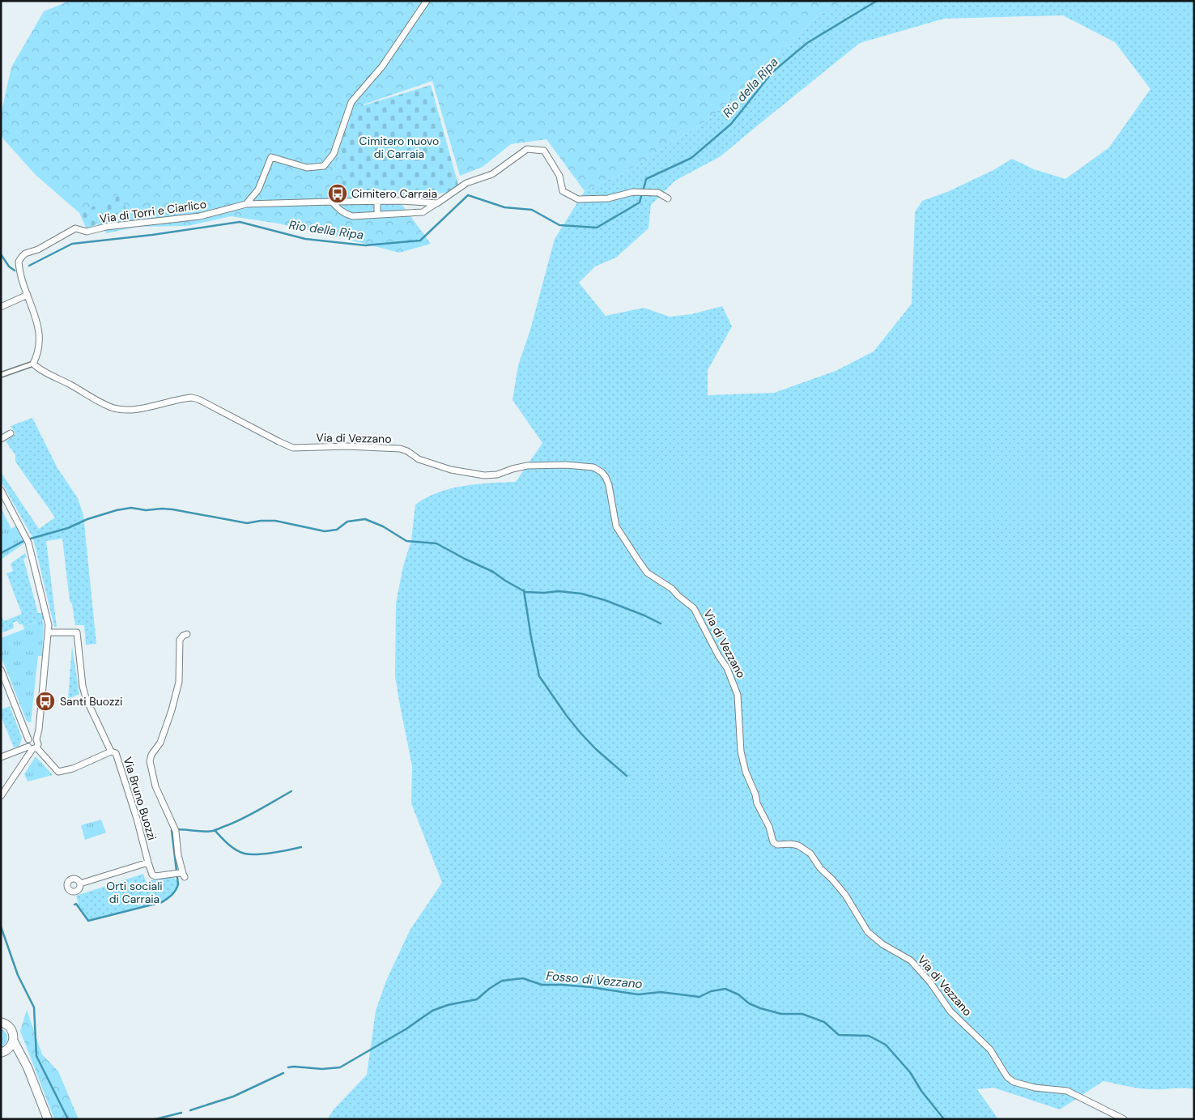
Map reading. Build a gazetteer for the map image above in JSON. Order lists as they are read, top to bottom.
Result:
{
  "streets": {
    "street": ["Via di Torri e Ciarlico", "Via di Vezzano", "Via Bruno Buozzi"]
  },
  "crossings": [
    ["Via di Torri e Ciarlico", "Via di Vezzano"]
  ],
  "water": ["Rio della Ripa", "Fosso di Vezzano"],
  "parks": ["Cimitero nuovo di Carraia", "Orti sociali di Carraia"],
  "places": {
    "bus stop": ["Cimitero Carraia", "Santi Buozzi"]
  }
}
